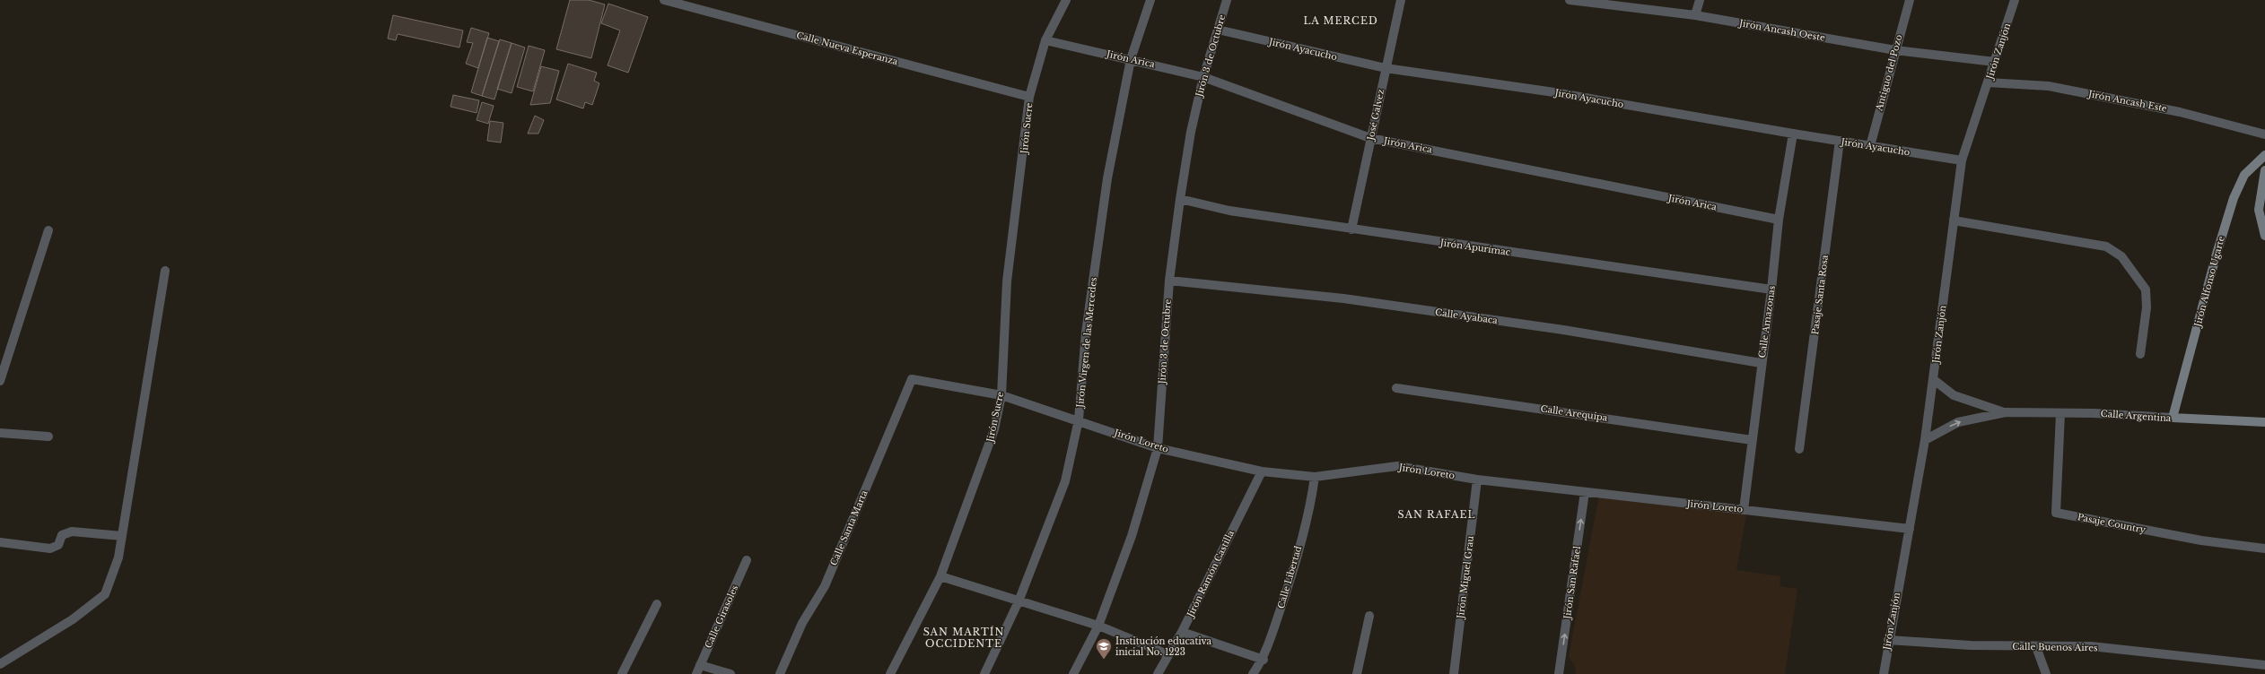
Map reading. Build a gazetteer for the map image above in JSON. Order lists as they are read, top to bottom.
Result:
{
  "streets": {
    "street": [
      "Jirón Ancash Oeste",
      "Calle Nueva Esperanza",
      "Jirón Ayacucho",
      "Jirón Zanjón",
      "Jirón 3 de Octubre",
      "Jirón Arica",
      "Antiguo del Pozo",
      "Jirón Ancash Este",
      "José Galvez",
      "Jirón Sucre",
      "Jirón Apurímac",
      "Jirón Alfonso Ugarte",
      "Pasaje Santa Rosa",
      "Calle Ayabaca",
      "Calle Amazonas",
      "Jirón Virgen de las Mercedes",
      "Calle Arequipa",
      "Calle Argentina",
      "Jirón Loreto",
      "Pasaje Country",
      "Calle Santa Marta",
      "Jirón Ramón Castilla",
      "Calle Libertad",
      "Jirón Miguel Grau",
      "Jirón San Rafael",
      "Calle Girasoles",
      "Calle Buenos Aires"
    ]
  },
  "crossings": [
    ["Jirón Ancash Oeste", "Jirón Zanjón"],
    ["Jirón Ancash Oeste", "Antiguo del Pozo"],
    ["Calle Nueva Esperanza", "Jirón Sucre"],
    ["Jirón Ayacucho", "Jirón Zanjón"],
    ["Jirón Ayacucho", "Jirón 3 de Octubre"],
    ["Jirón Ayacucho", "Antiguo del Pozo"],
    ["Jirón Ayacucho", "José Galvez"],
    ["Jirón Ayacucho", "Pasaje Santa Rosa"],
    ["Jirón Ayacucho", "Calle Amazonas"],
    ["Jirón Zanjón", "Jirón Ancash Este"],
    ["Jirón Zanjón", "Calle Argentina"],
    ["Jirón Zanjón", "Jirón Loreto"],
    ["Jirón Zanjón", "Calle Buenos Aires"],
    ["Jirón 3 de Octubre", "Jirón Arica"],
    ["Jirón 3 de Octubre", "Jirón Apurímac"],
    ["Jirón 3 de Octubre", "Calle Ayabaca"],
    ["Jirón 3 de Octubre", "Jirón Loreto"],
    ["Jirón Arica", "José Galvez"],
    ["Jirón Arica", "Jirón Sucre"],
    ["Jirón Arica", "Calle Amazonas"],
    ["Jirón Arica", "Jirón Virgen de las Mercedes"],
    ["José Galvez", "Jirón Apurímac"],
    ["Jirón Sucre", "Jirón Loreto"],
    ["Jirón Apurímac", "Calle Amazonas"],
    ["Jirón Alfonso Ugarte", "Calle Argentina"],
    ["Calle Ayabaca", "Calle Amazonas"],
    ["Calle Amazonas", "Calle Arequipa"],
    ["Calle Amazonas", "Jirón Loreto"],
    ["Jirón Virgen de las Mercedes", "Jirón Loreto"],
    ["Calle Argentina", "Pasaje Country"],
    ["Jirón Loreto", "Calle Santa Marta"],
    ["Jirón Loreto", "Jirón Ramón Castilla"],
    ["Jirón Loreto", "Calle Libertad"],
    ["Jirón Loreto", "Jirón Miguel Grau"],
    ["Jirón Loreto", "Jirón San Rafael"]
  ],
  "one_way": ["Jirón San Rafael"],
  "districts": ["LA MERCED", "SAN RAFAEL", "SAN MARTÍN OCCIDENTE"],
  "places": {
    "school or university": ["Institución educativa inicial No. 1223"]
  }
}
